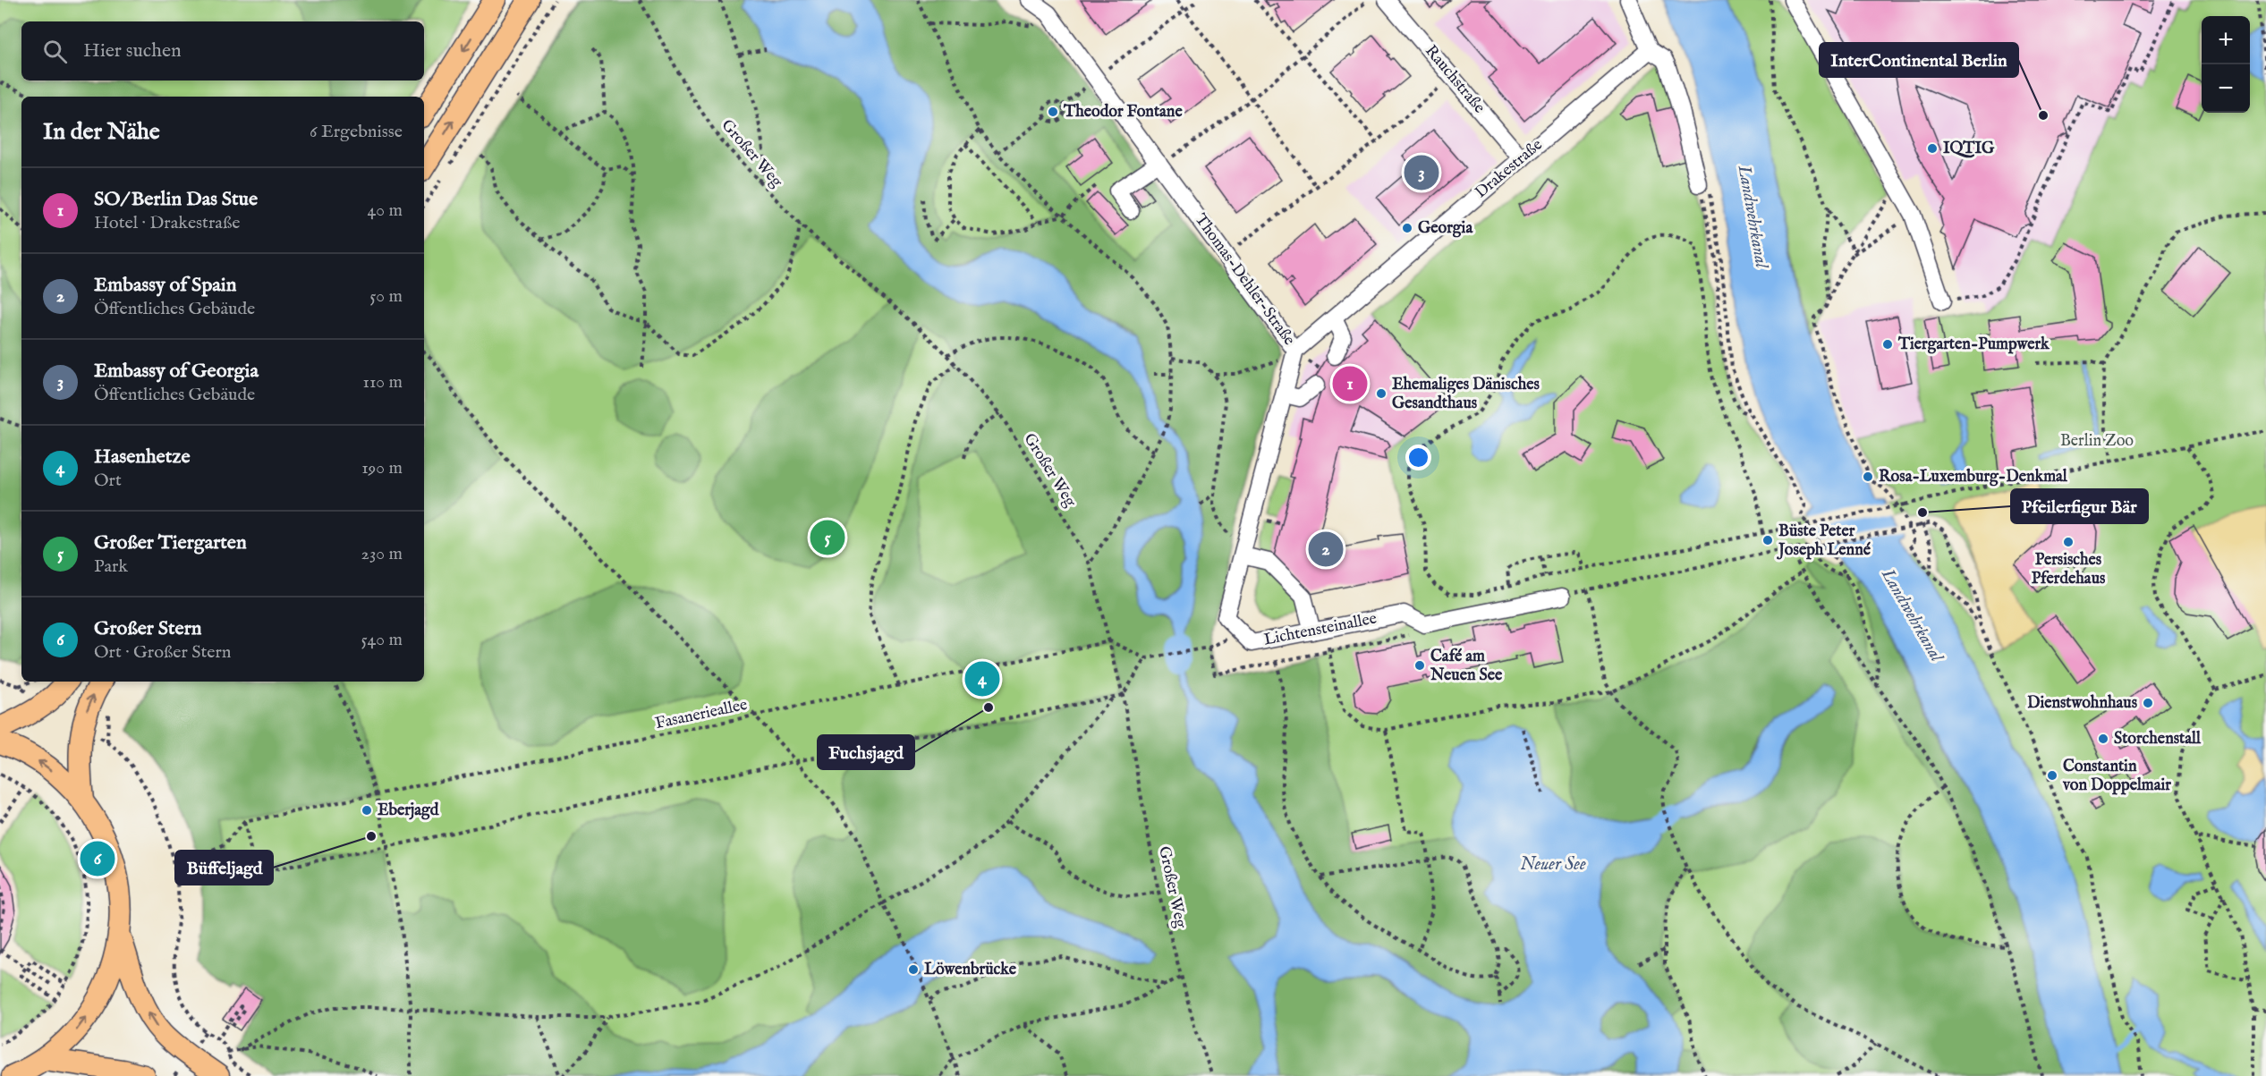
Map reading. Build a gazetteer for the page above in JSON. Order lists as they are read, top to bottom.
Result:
{
  "streets": {
    "street": [
      "Rauchstraße",
      "Drakestraße",
      "Thomas-Dehler-Straße",
      "Lichtensteinallee"
    ],
    "path": ["Großer Weg", "Fasanerieallee"]
  },
  "crossings": [
    ["Rauchstraße", "Drakestraße"],
    ["Großer Weg", "Fasanerieallee"],
    ["Drakestraße", "Thomas-Dehler-Straße"],
    ["Thomas-Dehler-Straße", "Lichtensteinallee"]
  ],
  "water": ["Landwehrkanal", "Neuer See"],
  "parks": ["Berlin Zoo"],
  "places": [
    "Theodor Fontane",
    "InterContinental Berlin",
    "IQTIG",
    "Georgia",
    "Tiergarten-Pumpwerk",
    "Ehemaliges Dänisches Gesandthaus",
    "Rosa-Luxemburg-Denkmal",
    "Pfeilerfigur Bär",
    "Büste Peter Joseph Lenné",
    "Persisches Pferdehaus",
    "Café am Neuen See",
    "Dienstwohnhaus",
    "Fuchsjagd",
    "Storchenstall",
    "Constantin von Doppelmair",
    "Eberjagd",
    "Büffeljagd",
    "Löwenbrücke"
  ],
  "page": {
    "map_buttons": ["+", "−"],
    "search": "Hier suchen",
    "heading": ["In der Nähe", "6 Ergebnisse"],
    "pins": [
      "3",
      "1",
      "5",
      "2",
      "4",
      "6"
    ],
    "list": [
      {
        "mark": "1",
        "name": "SO/ Berlin Das Stue",
        "note": "Hotel · Drakestraße",
        "value": "40 m"
      },
      {
        "mark": "2",
        "name": "Embassy of Spain",
        "note": "Öffentliches Gebäude",
        "value": "50 m"
      },
      {
        "mark": "3",
        "name": "Embassy of Georgia",
        "note": "Öffentliches Gebäude",
        "value": "110 m"
      },
      {
        "mark": "4",
        "name": "Hasenhetze",
        "note": "Ort",
        "value": "190 m"
      },
      {
        "mark": "5",
        "name": "Großer Tiergarten",
        "note": "Park",
        "value": "230 m"
      },
      {
        "mark": "6",
        "name": "Großer Stern",
        "note": "Ort · Großer Stern",
        "value": "540 m"
      }
    ]
  }
}
